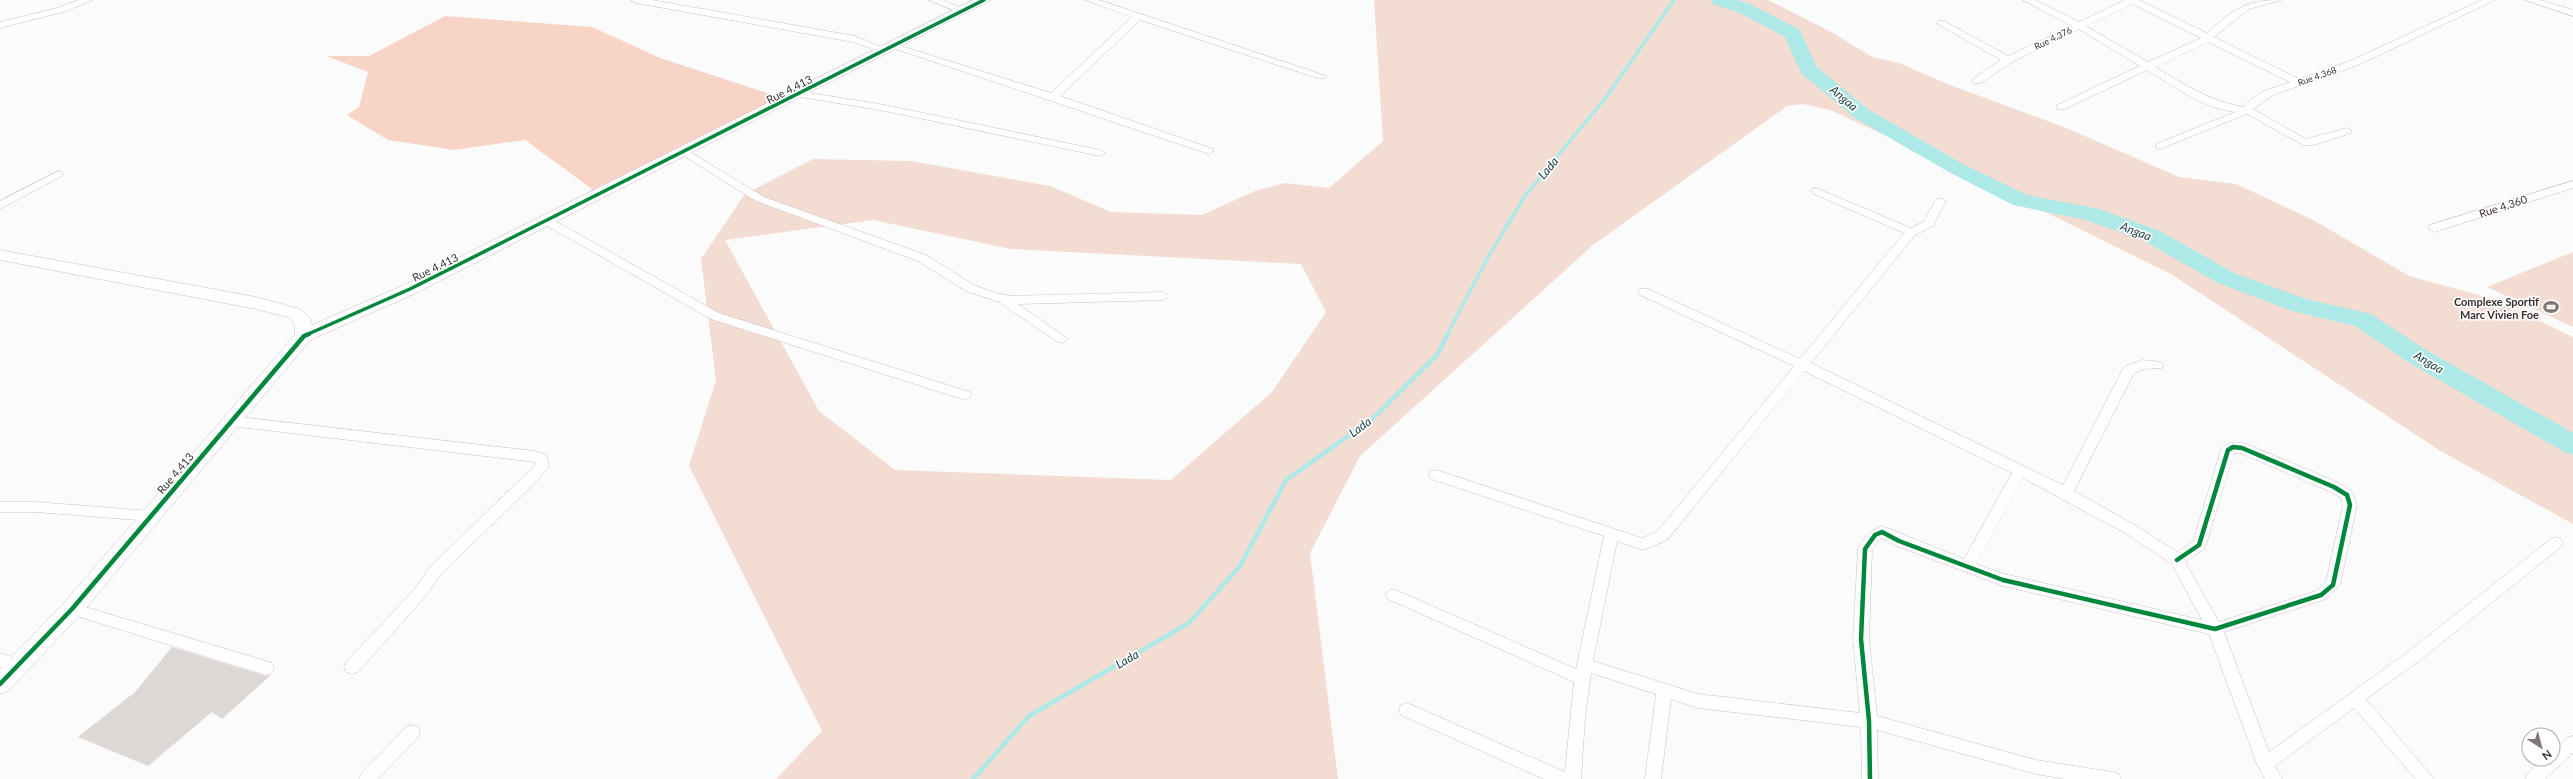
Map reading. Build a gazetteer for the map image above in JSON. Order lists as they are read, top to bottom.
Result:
{
  "streets": {
    "street": [
      "Rue 4.376",
      "Rue 4.368",
      "Rue 4.413",
      "Rue 4.360"
    ]
  },
  "water": ["Angaa", "Lada"],
  "places": {
    "sports": ["Complexe Sportif Marc Vivien Foe"]
  },
  "north": "bottom right"
}
